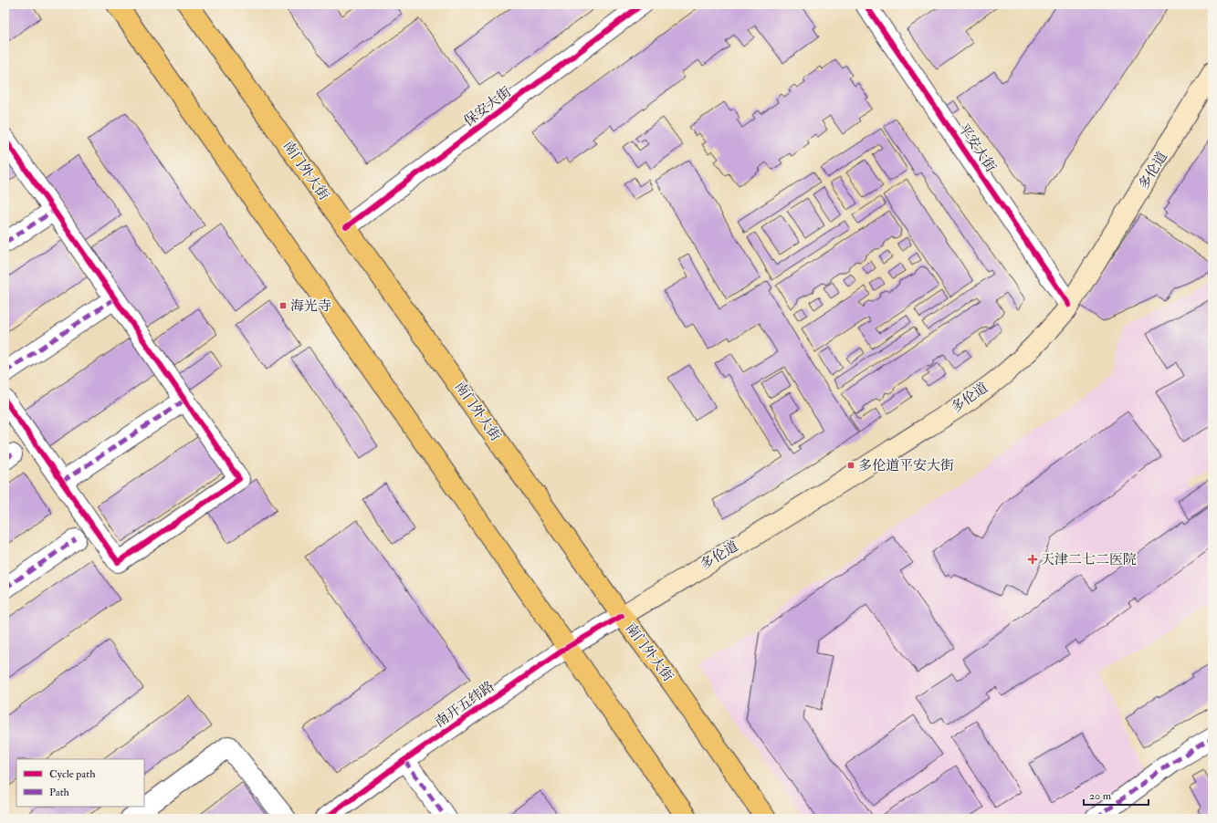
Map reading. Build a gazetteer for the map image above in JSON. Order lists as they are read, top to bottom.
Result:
{
  "streets": {
    "main road": ["南门外大街", "多伦道"],
    "street": ["保安大街", "平安大街", "南开五纬路"]
  },
  "crossings": [
    ["保安大街", "南门外大街"],
    ["平安大街", "多伦道"],
    ["南门外大街", "多伦道"],
    ["南门外大街", "南开五纬路"],
    ["多伦道", "南开五纬路"]
  ],
  "places": {
    "transit": ["海光寺", "多伦道平安大街"],
    "health": ["天津二七二医院"]
  },
  "legend": ["Cycle path", "Path"],
  "scale_bar": "20 m"
}
